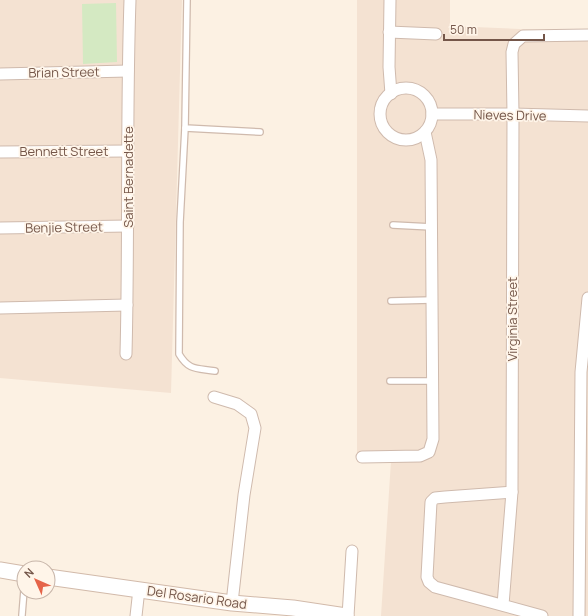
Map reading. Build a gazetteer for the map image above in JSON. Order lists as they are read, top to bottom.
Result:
{
  "streets": {
    "main road": ["Del Rosario Road"],
    "street": [
      "Brian Street",
      "Nieves Drive",
      "Bennett Street",
      "Saint Bernadette",
      "Benjie Street",
      "Virginia Street"
    ]
  },
  "crossings": [
    ["Brian Street", "Saint Bernadette"],
    ["Nieves Drive", "Virginia Street"],
    ["Bennett Street", "Saint Bernadette"],
    ["Saint Bernadette", "Benjie Street"]
  ],
  "scale_bar": "50 m",
  "north": "top left"
}
